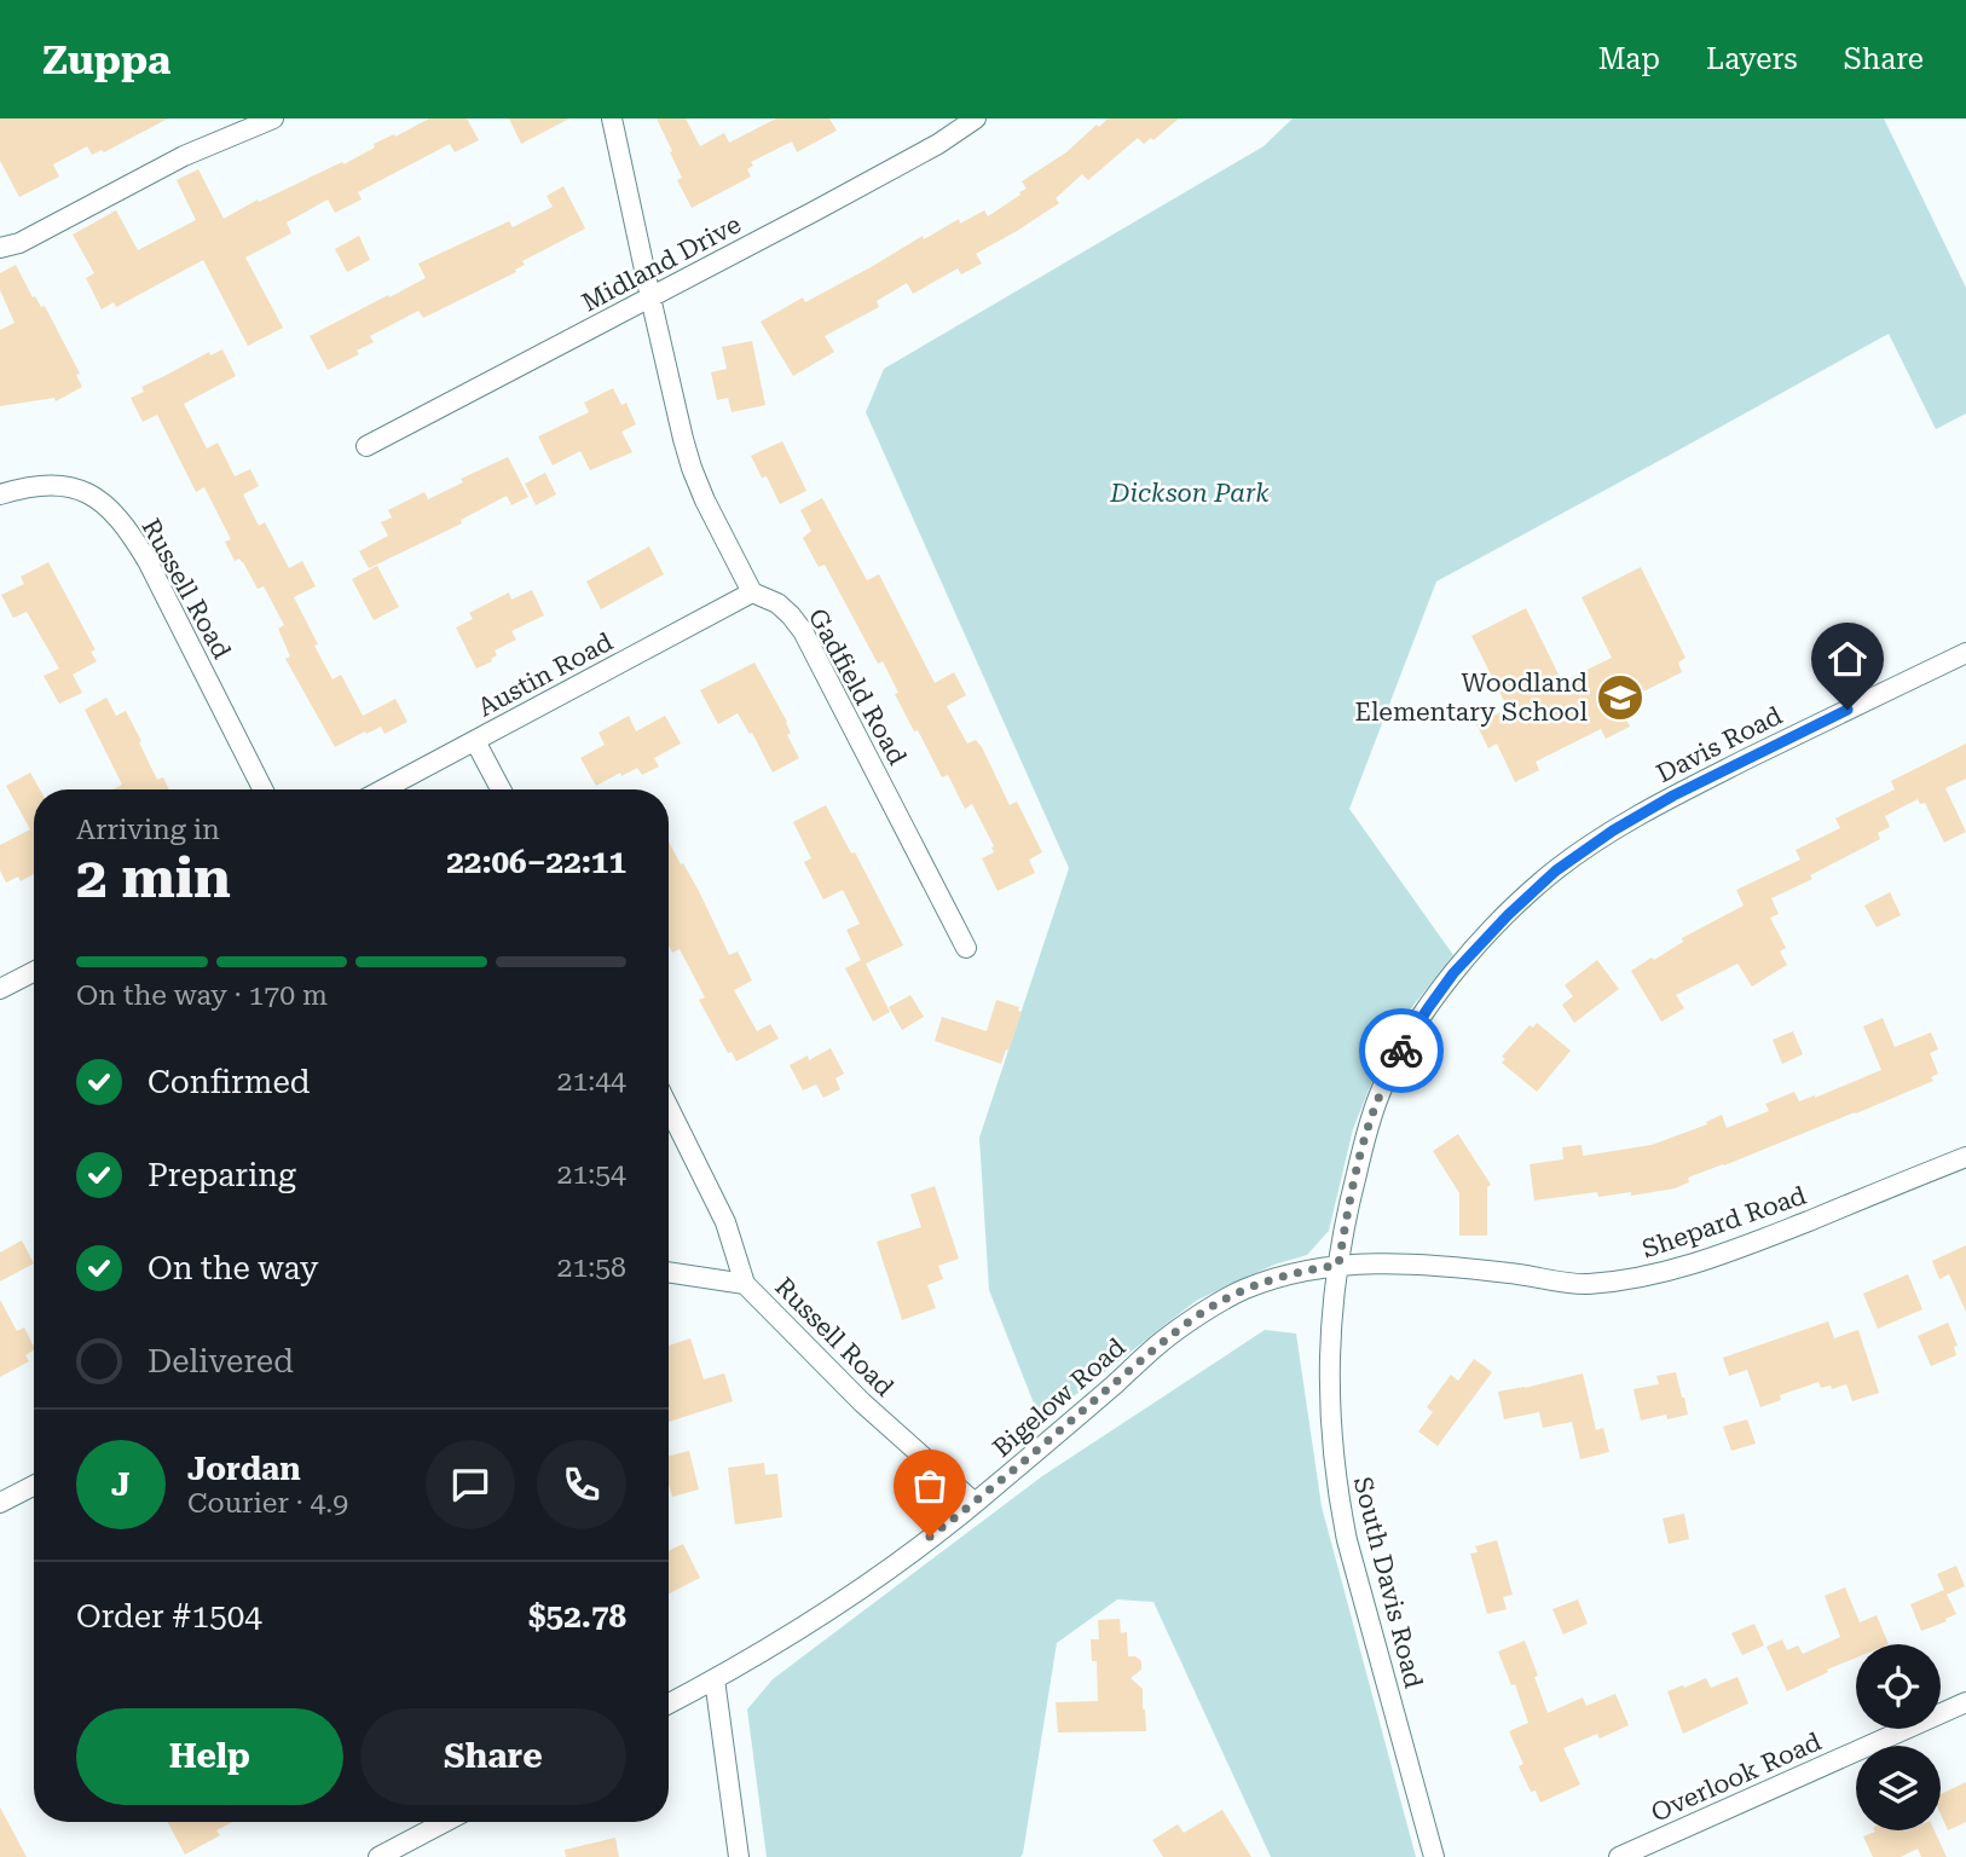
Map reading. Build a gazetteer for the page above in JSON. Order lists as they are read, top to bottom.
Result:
{
  "streets": {
    "street": [
      "Midland Drive",
      "Russell Road",
      "Austin Road",
      "Gadfield Road",
      "Davis Road",
      "Shepard Road",
      "Bigelow Road",
      "South Davis Road",
      "Overlook Road"
    ]
  },
  "crossings": [
    ["Russell Road", "Bigelow Road"],
    ["Austin Road", "Gadfield Road"],
    ["Davis Road", "Shepard Road"],
    ["Davis Road", "Bigelow Road"],
    ["Davis Road", "South Davis Road"],
    ["Shepard Road", "Bigelow Road"],
    ["Shepard Road", "South Davis Road"],
    ["Bigelow Road", "South Davis Road"]
  ],
  "parks": ["Dickson Park"],
  "places": {
    "school or university": ["Woodland Elementary School"]
  },
  "page": {
    "header": "Zuppa",
    "nav": ["Map", "Layers", "Share"],
    "heading": ["2 min", "Arriving in", "22:06–22:11"],
    "panel": [
      "Jordan",
      "Courier · 4.9",
      "Order #1504",
      "$52.78"
    ],
    "bar": "On the way · 170 m",
    "list": [
      ["Confirmed", "21:44"],
      ["Preparing", "21:54"],
      ["On the way", "21:58"],
      "Delivered"
    ],
    "round": "J",
    "buttons": ["Help", "Share"]
  }
}
